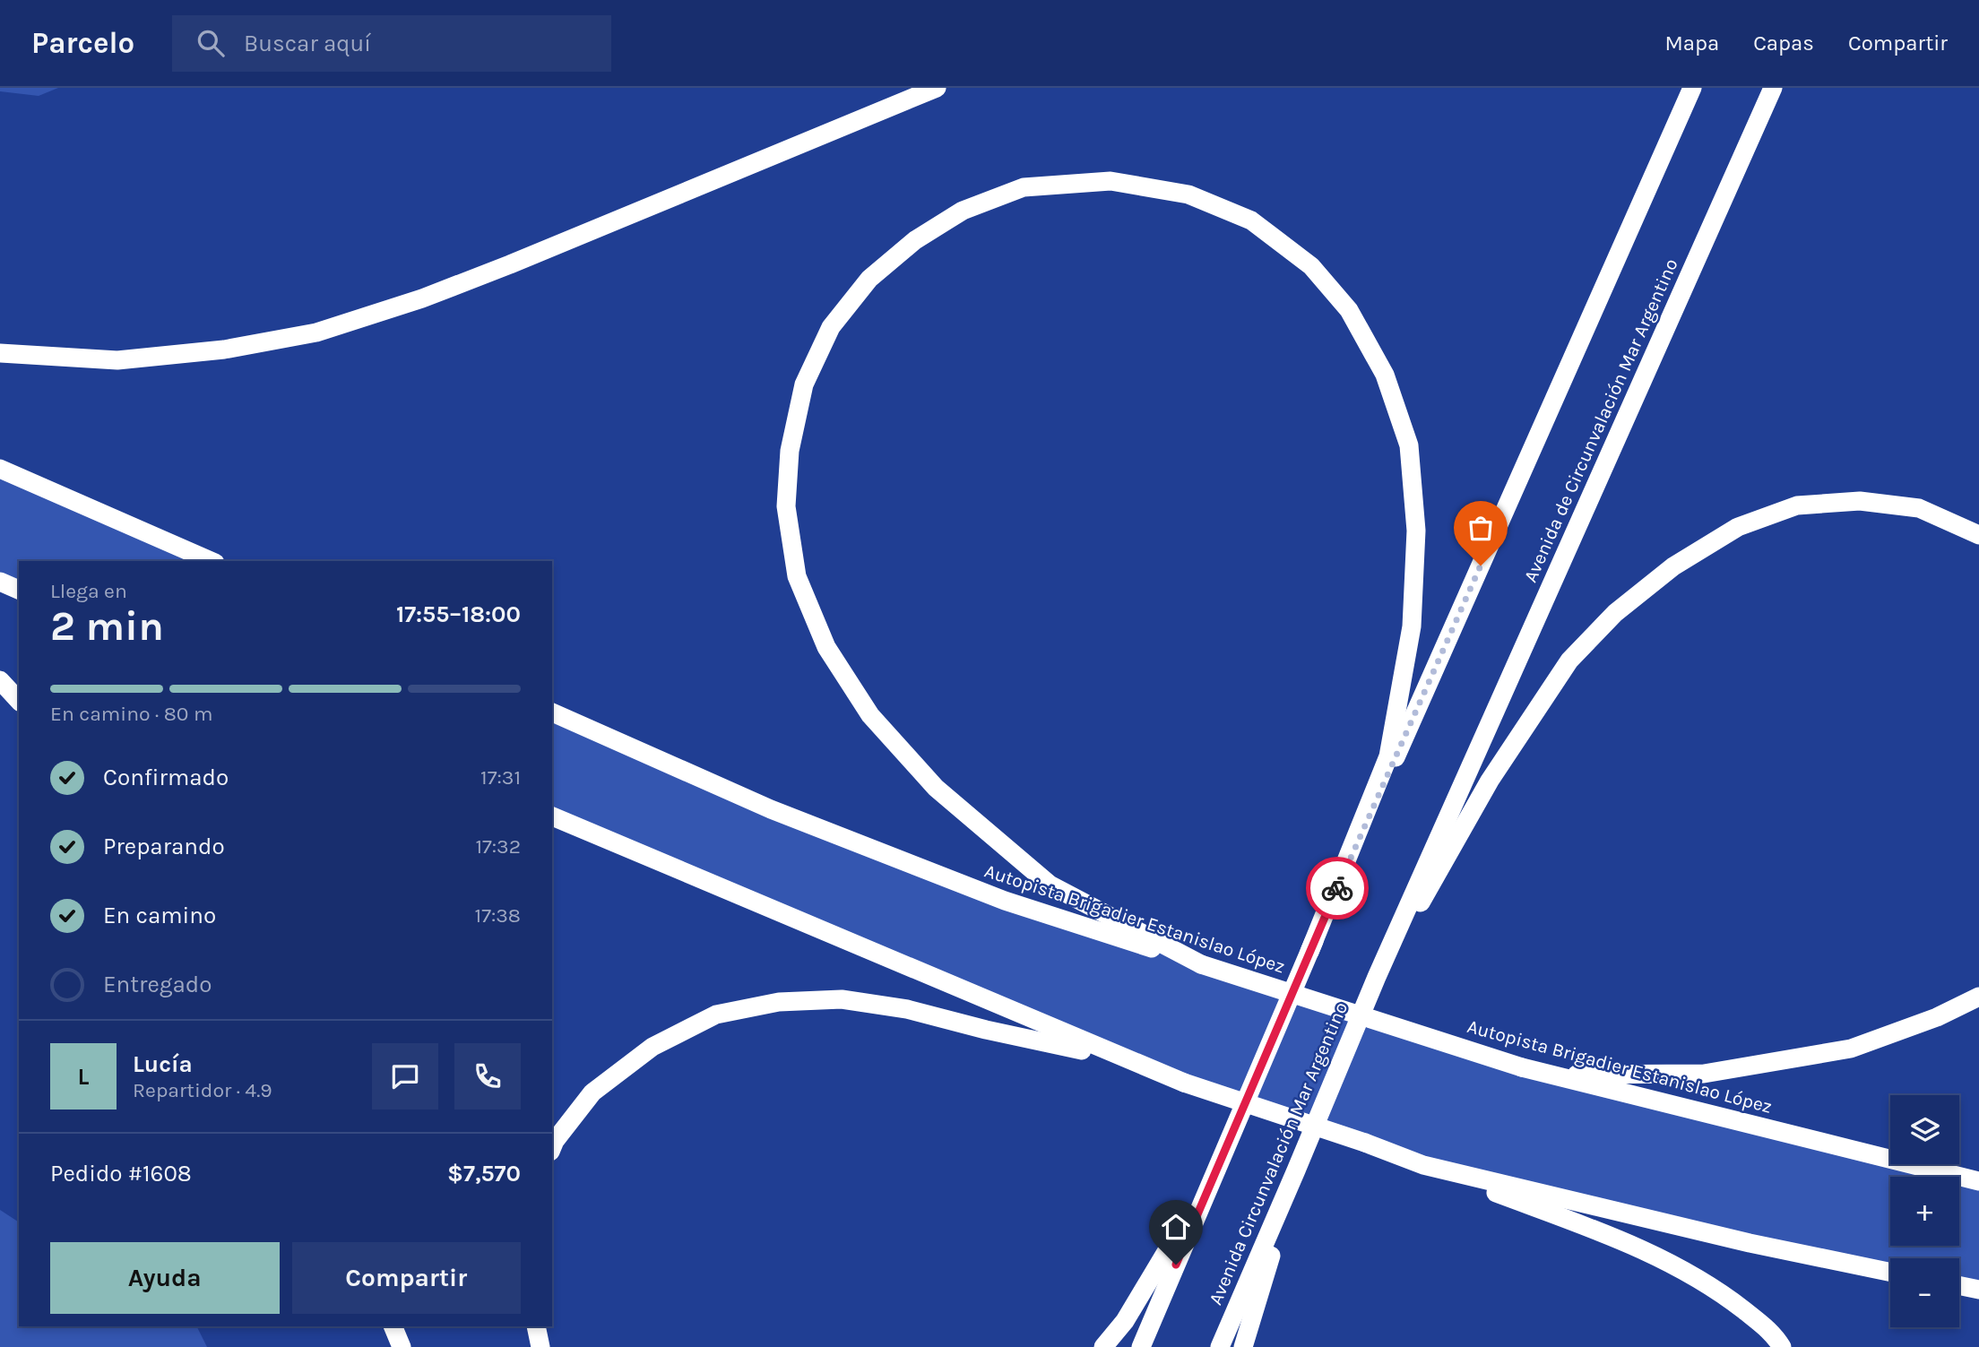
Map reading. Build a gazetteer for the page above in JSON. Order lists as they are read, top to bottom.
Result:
{
  "streets": {
    "highway": ["Avenida de Circunvalación Mar Argentino", "Autopista Brigadier Estanislao López", "Avenida Circunvalación Mar Argentino"]
  },
  "crossings": [
    ["Avenida de Circunvalación Mar Argentino", "Avenida Circunvalación Mar Argentino"]
  ],
  "page": {
    "header": "Parcelo",
    "search": "Buscar aquí",
    "nav": ["Mapa", "Capas", "Compartir"],
    "heading": ["2 min", "Llega en", "17:55–18:00"],
    "panel": [
      "Lucía",
      "Repartidor · 4.9",
      "Pedido #1608",
      "$7,570"
    ],
    "bar": "En camino · 80 m",
    "list": [
      ["Confirmado", "17:31"],
      ["Preparando", "17:32"],
      ["En camino", "17:38"],
      "Entregado"
    ],
    "round": "L",
    "map_buttons": ["+", "−"],
    "buttons": ["Ayuda", "Compartir"]
  }
}
